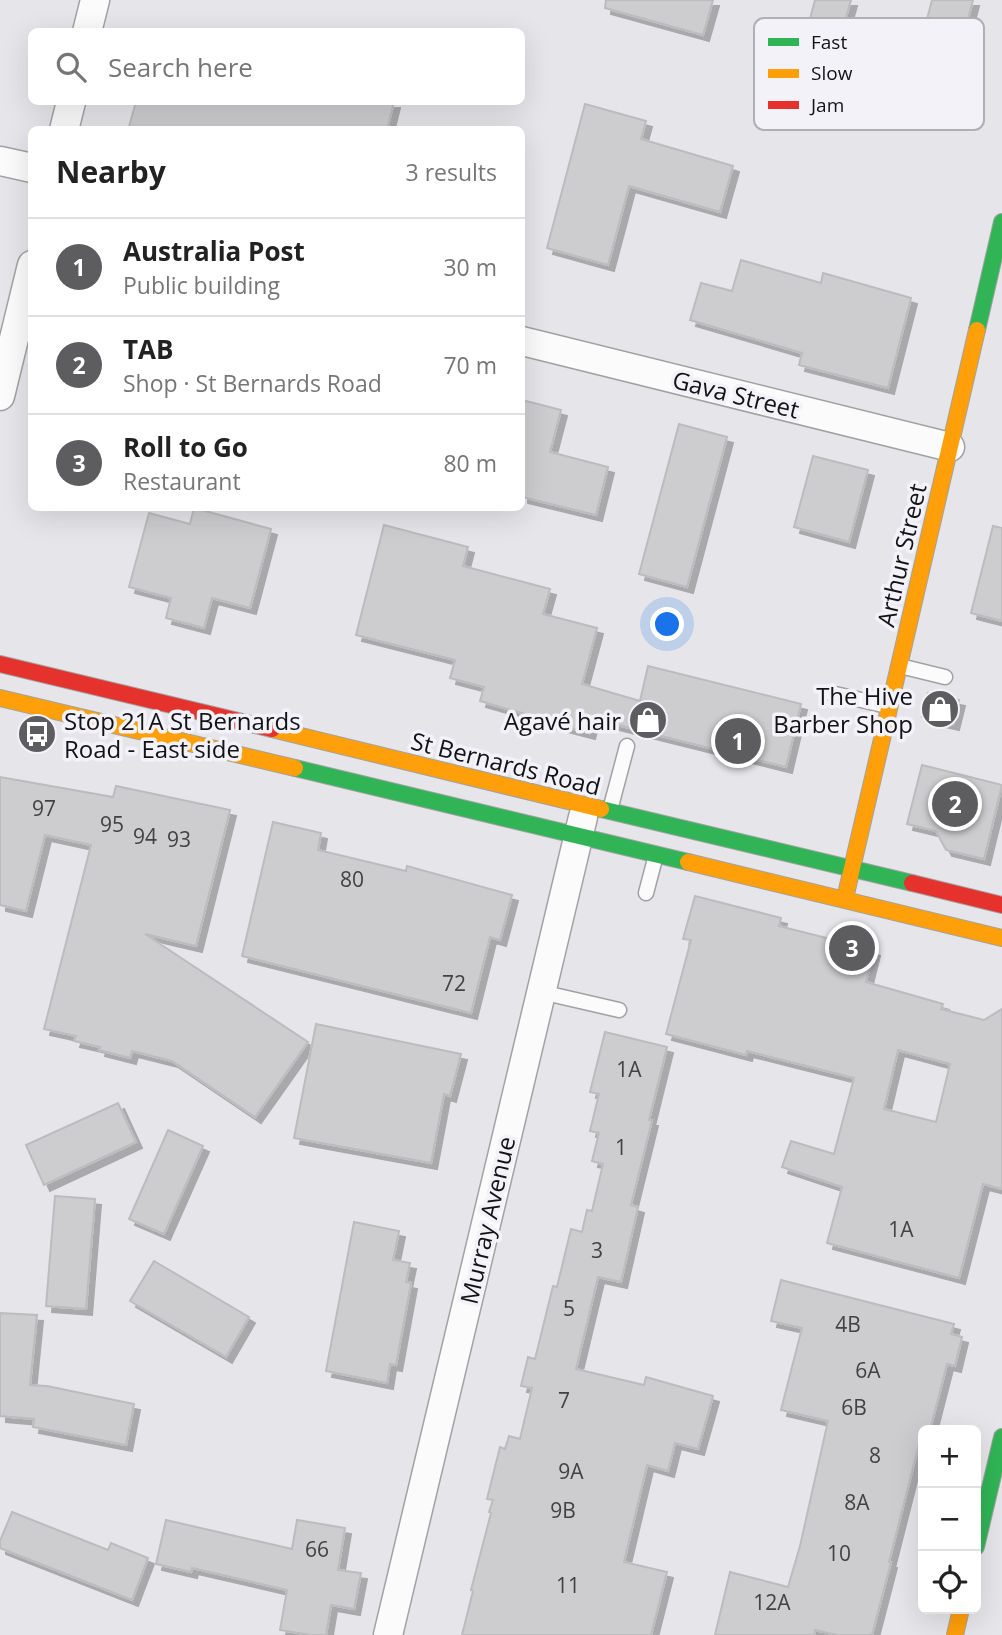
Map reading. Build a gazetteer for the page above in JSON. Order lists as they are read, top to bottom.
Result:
{
  "streets": {
    "main road": ["Arthur Street", "St Bernards Road"],
    "street": ["Gava Street", "Murray Avenue"]
  },
  "crossings": [
    ["Gava Street", "Arthur Street"],
    ["Arthur Street", "St Bernards Road"],
    ["St Bernards Road", "Murray Avenue"]
  ],
  "places": {
    "shop": ["The Hive Barber Shop", "Agavé hair"],
    "bus stop": ["Stop 21A St Bernards Road - East side"]
  },
  "house_numbers": [
    "97",
    "95",
    "94",
    "93",
    "80",
    "72",
    "1A",
    "1",
    "1A",
    "3",
    "5",
    "4B",
    "6A",
    "7",
    "6B",
    "8",
    "9A",
    "8A",
    "9B",
    "66",
    "10",
    "11",
    "12A"
  ],
  "legend": ["Fast", "Slow", "Jam"],
  "page": {
    "search": "Search here",
    "heading": ["Nearby", "3 results"],
    "list": [
      {
        "mark": "1",
        "name": "Australia Post",
        "note": "Public building",
        "value": "30 m"
      },
      {
        "mark": "2",
        "name": "TAB",
        "note": "Shop · St Bernards Road",
        "value": "70 m"
      },
      {
        "mark": "3",
        "name": "Roll to Go",
        "note": "Restaurant",
        "value": "80 m"
      }
    ],
    "pins": ["1", "2", "3"],
    "map_buttons": ["+", "−"]
  }
}
